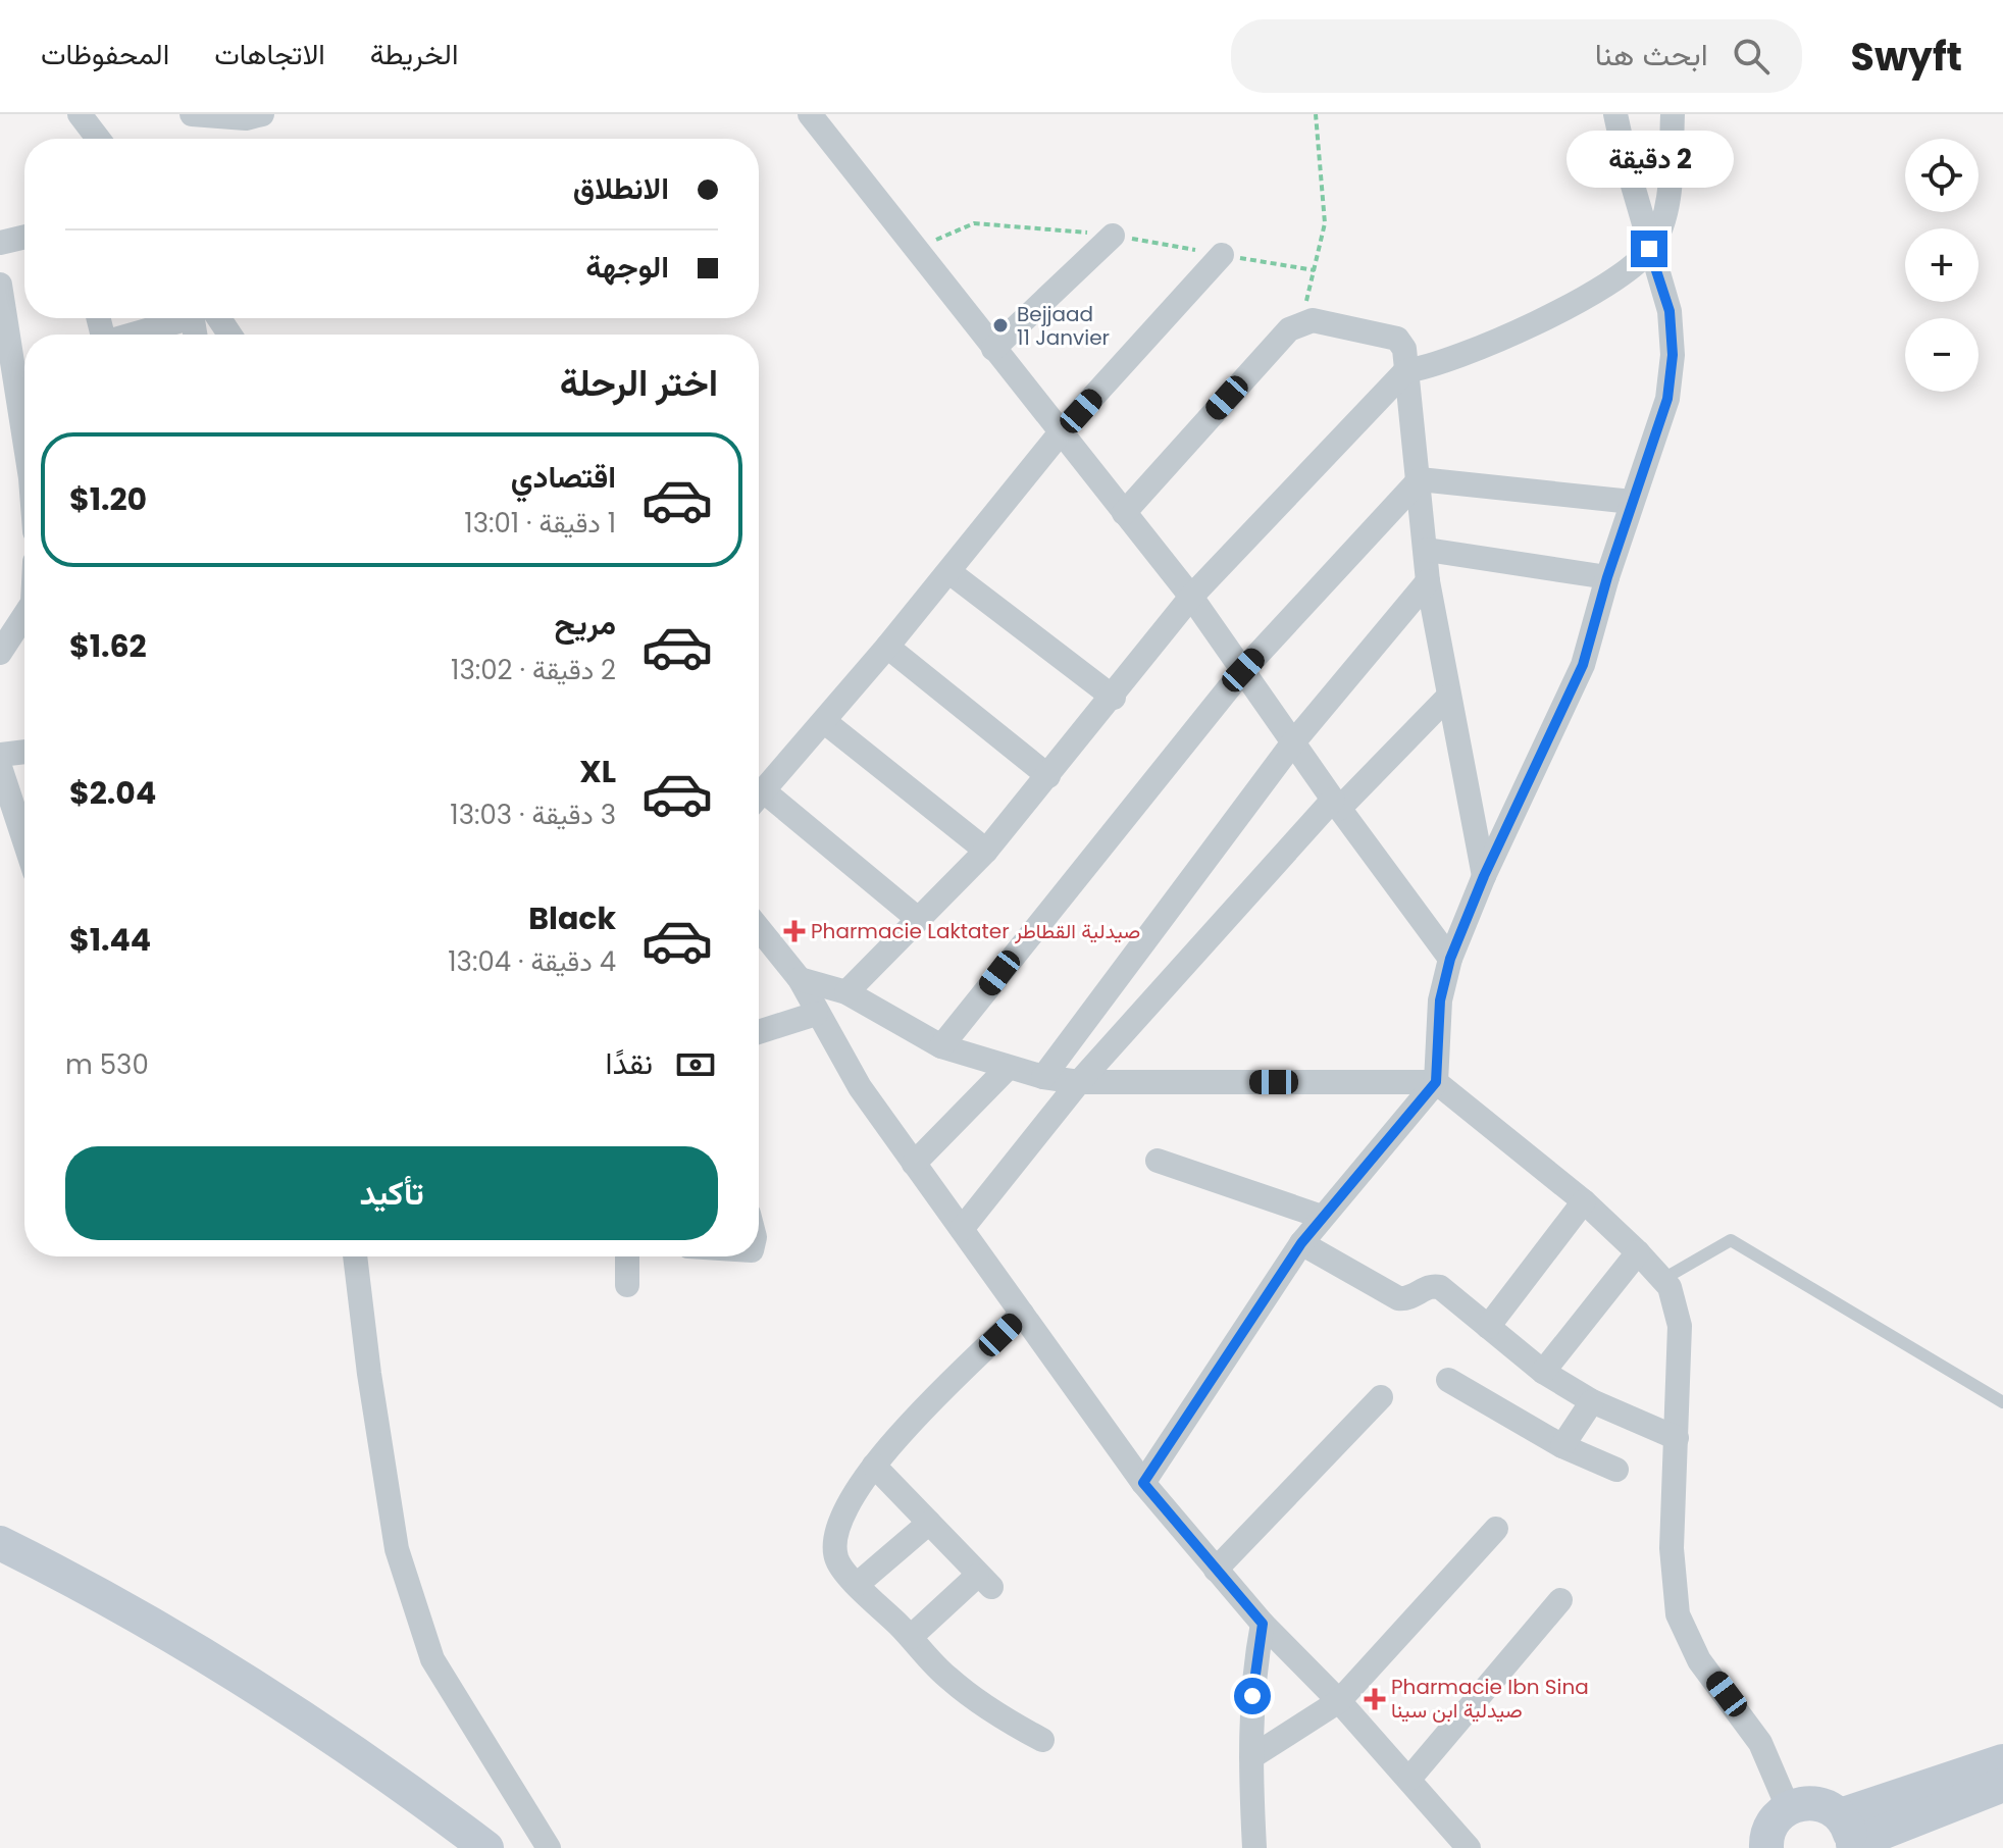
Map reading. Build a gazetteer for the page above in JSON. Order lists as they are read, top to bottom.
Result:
{
  "places": {
    "other": ["Bejjaad 11 Janvier"],
    "health": ["Pharmacie Laktater صيدلية القطاطر", "Pharmacie Ibn Sina صيدلية ابن سينا"]
  },
  "page": {
    "header": "Swyft",
    "search": "ابحث هنا",
    "nav": ["الخريطة", "الاتجاهات", "المحفوظات"],
    "bubble": "2 دقيقة",
    "map_buttons": ["+", "−"],
    "banner": ["الانطلاق", "الوجهة"],
    "heading": "اختر الرحلة",
    "list": [
      {
        "name": "اقتصادي",
        "note": "1 دقيقة · 13:01",
        "value": "$1.20"
      },
      {
        "name": "مريح",
        "note": "2 دقيقة · 13:02",
        "value": "$1.62"
      },
      {
        "name": "XL",
        "note": "3 دقيقة · 13:03",
        "value": "$2.04"
      },
      {
        "name": "Black",
        "note": "4 دقيقة · 13:04",
        "value": "$1.44"
      }
    ],
    "pay": ["نقدًا", "530 m"],
    "buttons": "تأكيد"
  }
}
